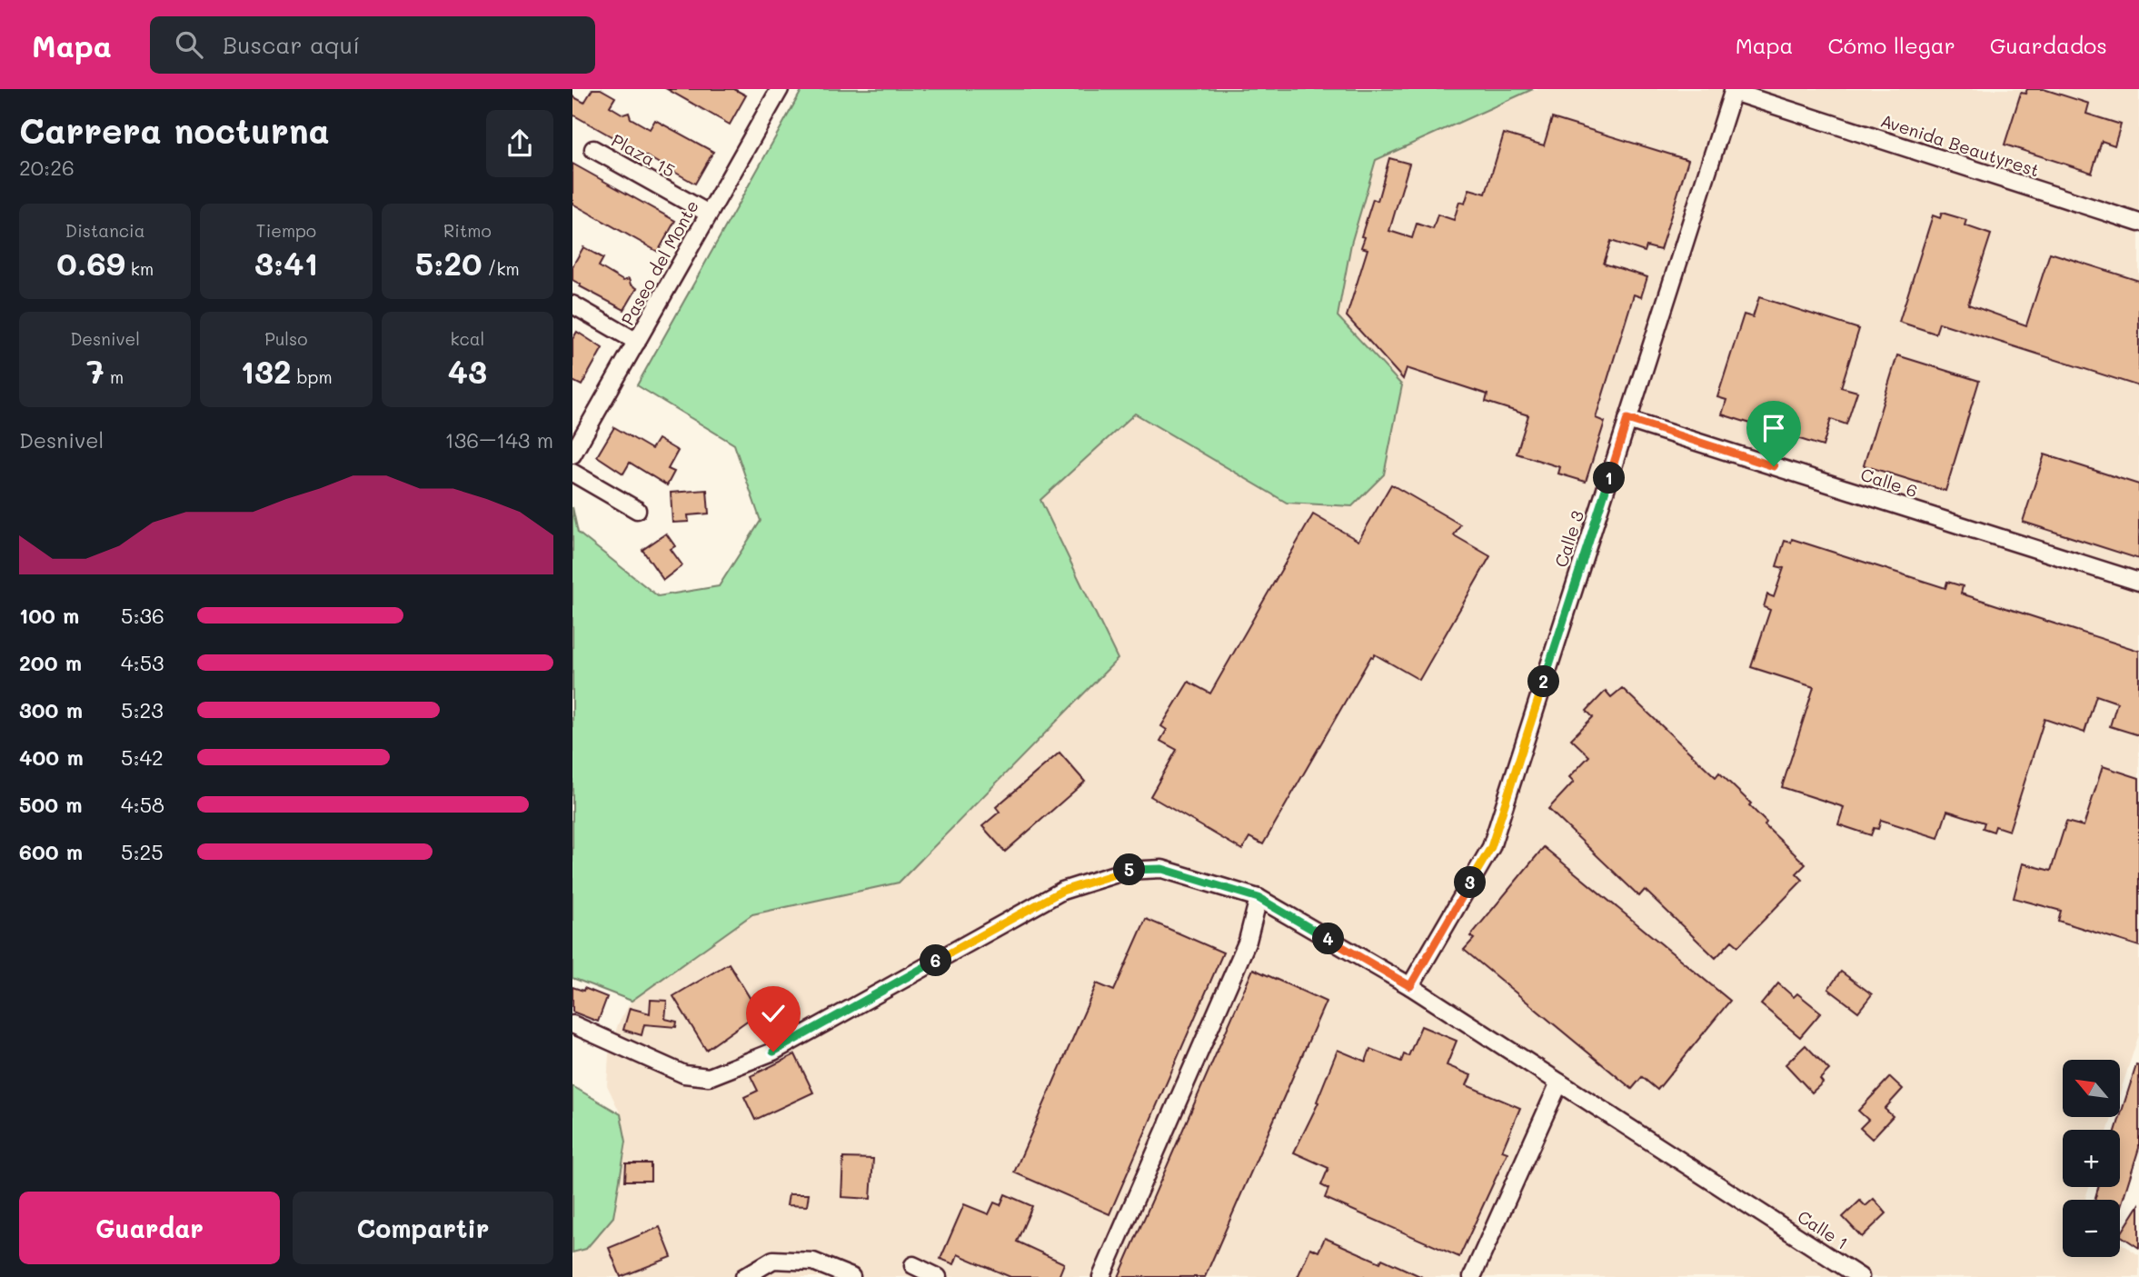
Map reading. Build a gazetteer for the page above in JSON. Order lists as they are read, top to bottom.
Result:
{
  "streets": {
    "street": [
      "Avenida Beautyrest",
      "Plaza 15",
      "Paseo del Monte",
      "Calle 6",
      "Calle 3",
      "Calle 1"
    ]
  },
  "crossings": [
    ["Avenida Beautyrest", "Calle 3"],
    ["Plaza 15", "Paseo del Monte"],
    ["Calle 6", "Calle 3"],
    ["Calle 3", "Calle 1"]
  ],
  "north": "top left",
  "page": {
    "header": "Mapa",
    "search": "Buscar aquí",
    "nav": ["Mapa", "Cómo llegar", "Guardados"],
    "heading": ["Carrera nocturna", "20:26"],
    "stats": [
      ["Distancia", "0.69 km"],
      ["Tiempo", "3:41"],
      ["Ritmo", "5:20 /km"],
      ["Desnivel", "7 m"],
      ["Pulso", "132 bpm"],
      ["kcal", "43"]
    ],
    "chart": ["Desnivel", "136–143 m"],
    "pins": [
      "1",
      "2",
      "5",
      "3",
      "4",
      "6"
    ],
    "list": [
      {
        "name": "100 m",
        "note": "5:36"
      },
      {
        "name": "200 m",
        "note": "4:53"
      },
      {
        "name": "300 m",
        "note": "5:23"
      },
      {
        "name": "400 m",
        "note": "5:42"
      },
      {
        "name": "500 m",
        "note": "4:58"
      },
      {
        "name": "600 m",
        "note": "5:25"
      }
    ],
    "map_buttons": ["+", "−"],
    "buttons": ["Guardar", "Compartir"]
  }
}
